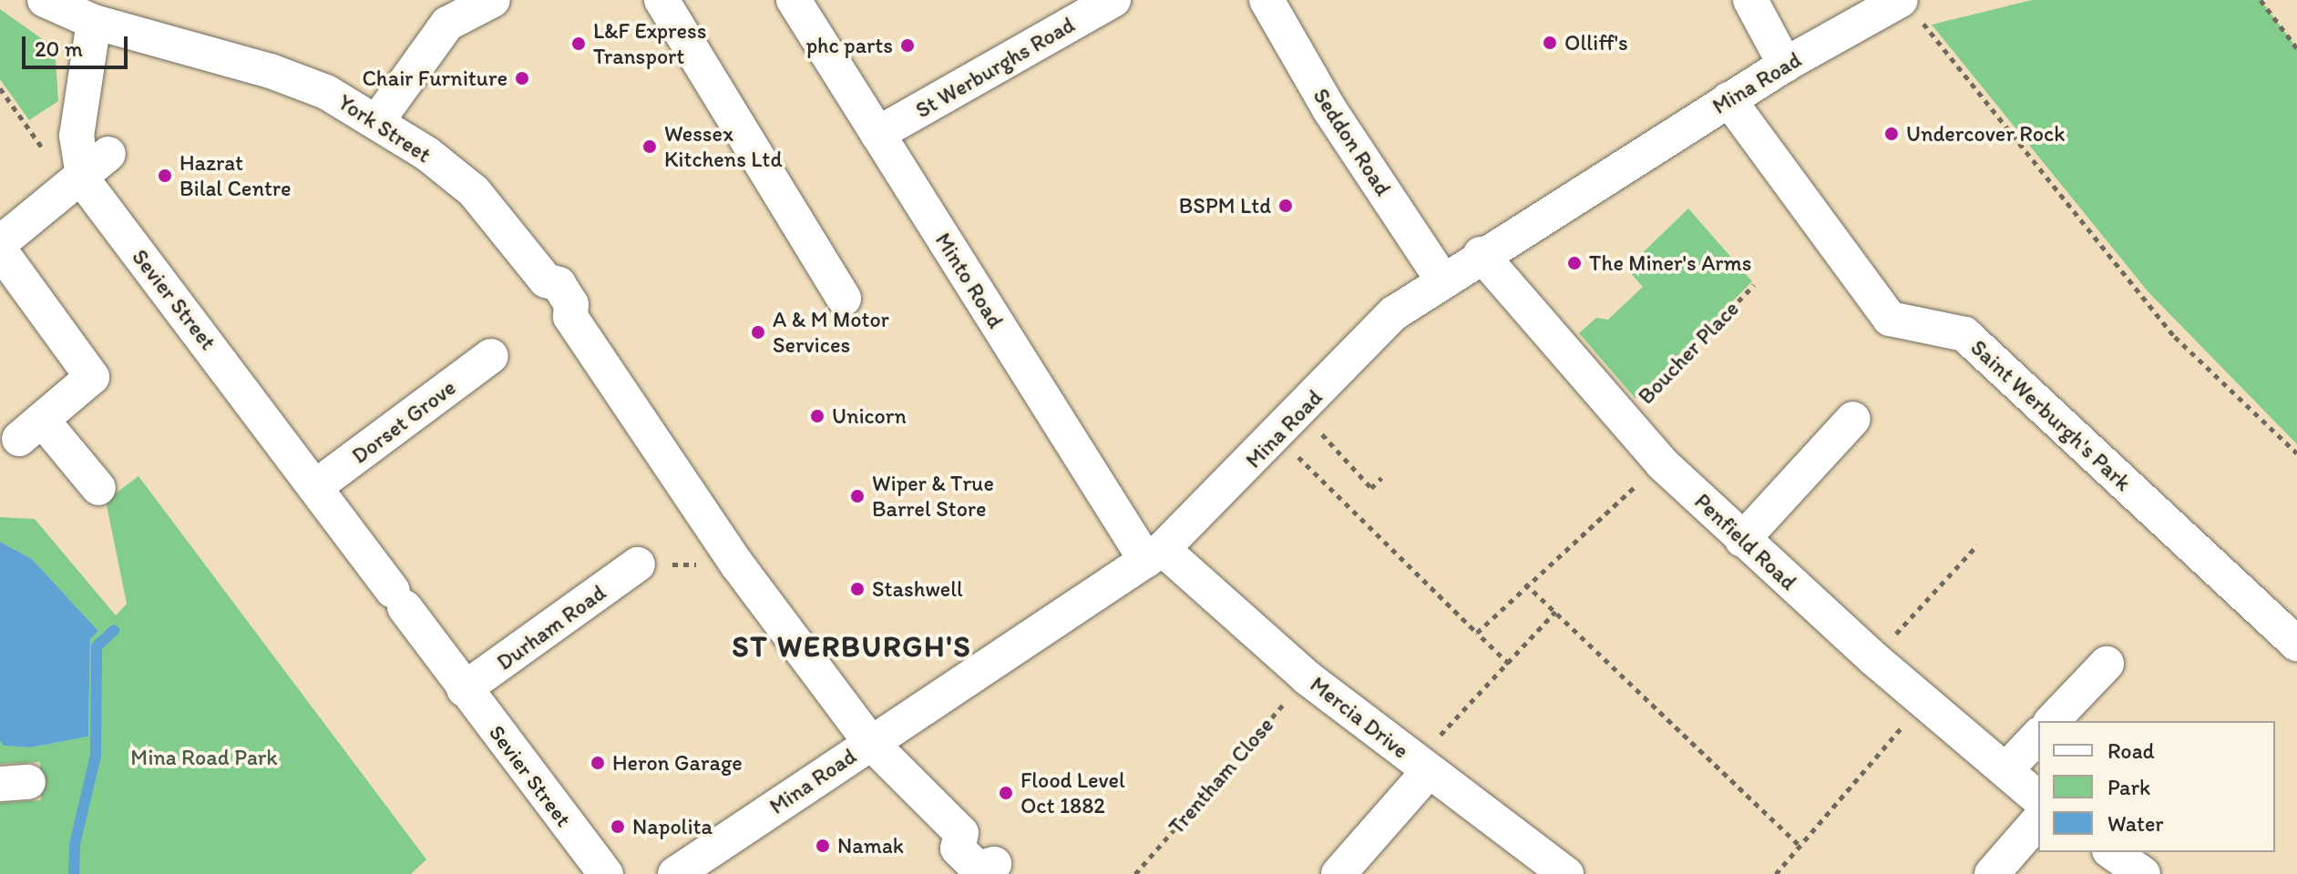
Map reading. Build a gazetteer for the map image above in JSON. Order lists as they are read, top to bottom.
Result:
{
  "streets": {
    "street": [
      "St Werburghs Road",
      "Mina Road",
      "York Street",
      "Seddon Road",
      "Minto Road",
      "Sevier Street",
      "Saint Werburgh's Park",
      "Dorset Grove",
      "Penfield Road",
      "Durham Road",
      "Mercia Drive"
    ],
    "path": ["Boucher Place", "Trentham Close"]
  },
  "crossings": [
    ["St Werburghs Road", "Minto Road"],
    ["Mina Road", "York Street"],
    ["Mina Road", "Seddon Road"],
    ["Mina Road", "Minto Road"],
    ["Mina Road", "Saint Werburgh's Park"],
    ["Mina Road", "Penfield Road"],
    ["Mina Road", "Mercia Drive"],
    ["York Street", "Sevier Street"],
    ["Minto Road", "Mercia Drive"],
    ["Sevier Street", "Dorset Grove"],
    ["Sevier Street", "Durham Road"],
    ["Boucher Place", "Penfield Road"],
    ["Mercia Drive", "Trentham Close"]
  ],
  "districts": ["ST WERBURGH'S"],
  "parks": ["Mina Road Park"],
  "places": [
    "Olliff's",
    "L&F Express Transport",
    "phc parts",
    "Chair Furniture",
    "Undercover Rock",
    "Wessex Kitchens Ltd",
    "Hazrat Bilal Centre",
    "BSPM Ltd",
    "The Miner's Arms",
    "A & M Motor Services",
    "Unicorn",
    "Wiper & True Barrel Store",
    "Stashwell",
    "Heron Garage",
    "Flood Level Oct 1882",
    "Napolita",
    "Namak"
  ],
  "legend": ["Road", "Park", "Water"],
  "scale_bar": "20 m"
}
